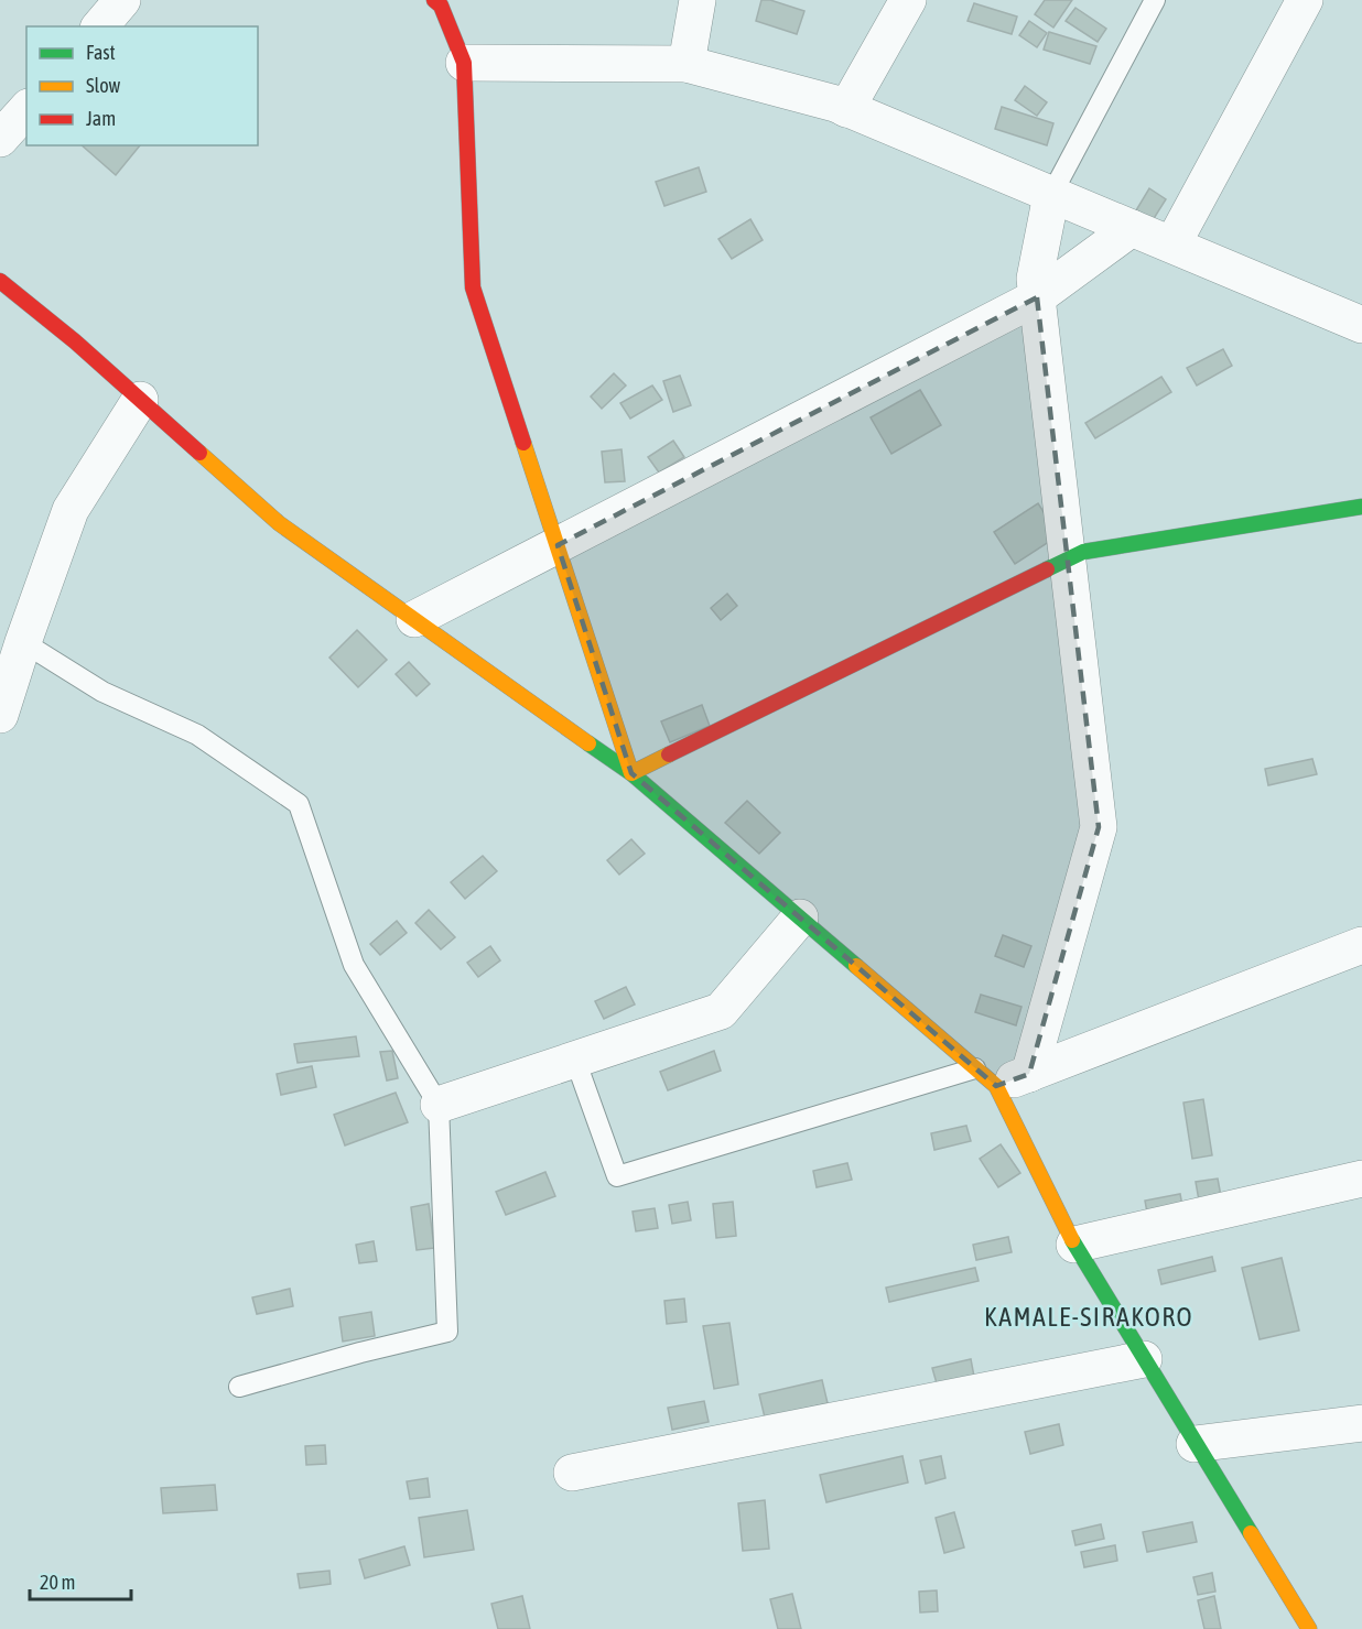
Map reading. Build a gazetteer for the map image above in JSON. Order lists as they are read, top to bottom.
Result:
{
  "districts": ["KAMALE-SIRAKORO"],
  "legend": ["Fast", "Slow", "Jam"],
  "scale_bar": "20 m"
}
